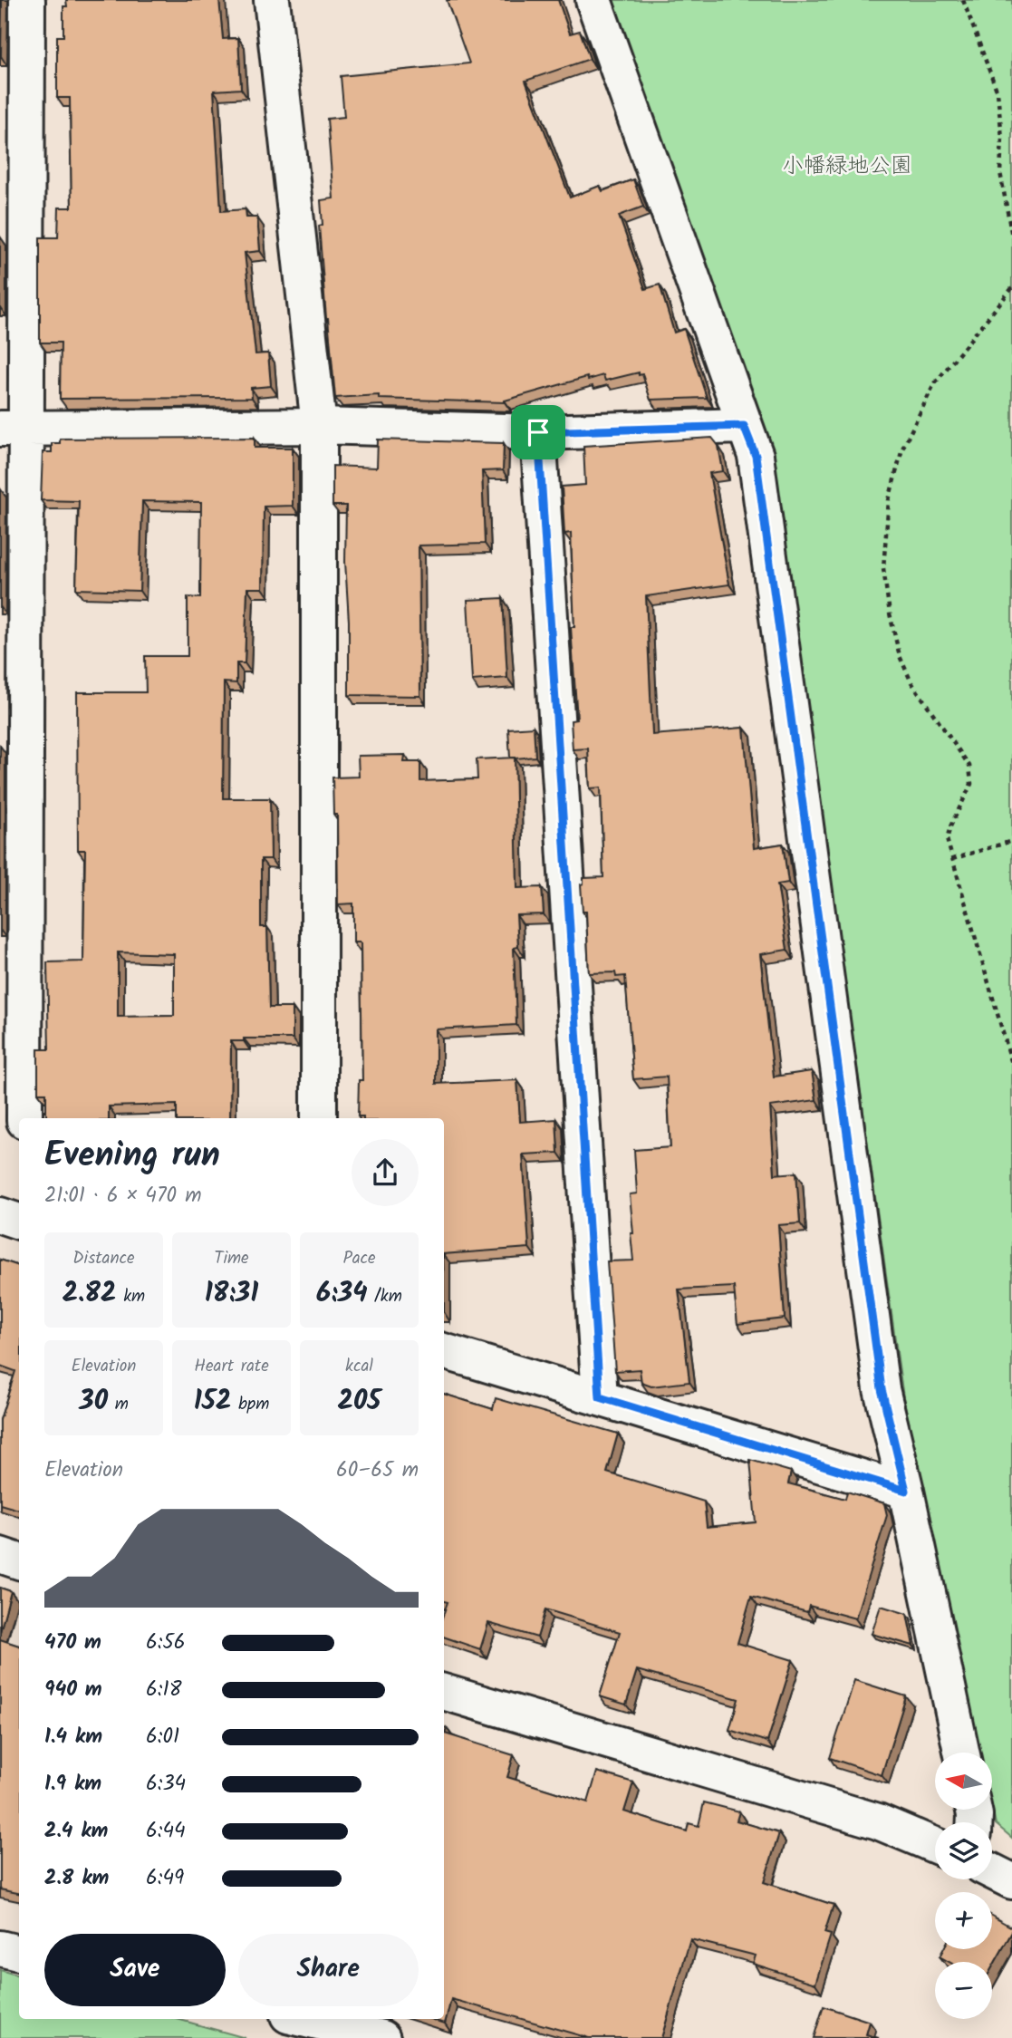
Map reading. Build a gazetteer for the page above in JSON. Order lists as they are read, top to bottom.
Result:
{
  "parks": ["小幡緑地公園"],
  "north": "left",
  "page": {
    "heading": ["Evening run", "21:01 · 6 × 470 m"],
    "stats": [
      ["Distance", "2.82 km"],
      ["Time", "18:31"],
      ["Pace", "6:34 /km"],
      ["Elevation", "30 m"],
      ["Heart rate", "152 bpm"],
      ["kcal", "205"]
    ],
    "chart": ["Elevation", "60–65 m"],
    "list": [
      {
        "name": "470 m",
        "note": "6:56"
      },
      {
        "name": "940 m",
        "note": "6:18"
      },
      {
        "name": "1.4 km",
        "note": "6:01"
      },
      {
        "name": "1.9 km",
        "note": "6:34"
      },
      {
        "name": "2.4 km",
        "note": "6:44"
      },
      {
        "name": "2.8 km",
        "note": "6:49"
      }
    ],
    "map_buttons": ["+", "−"],
    "buttons": ["Save", "Share"]
  }
}
